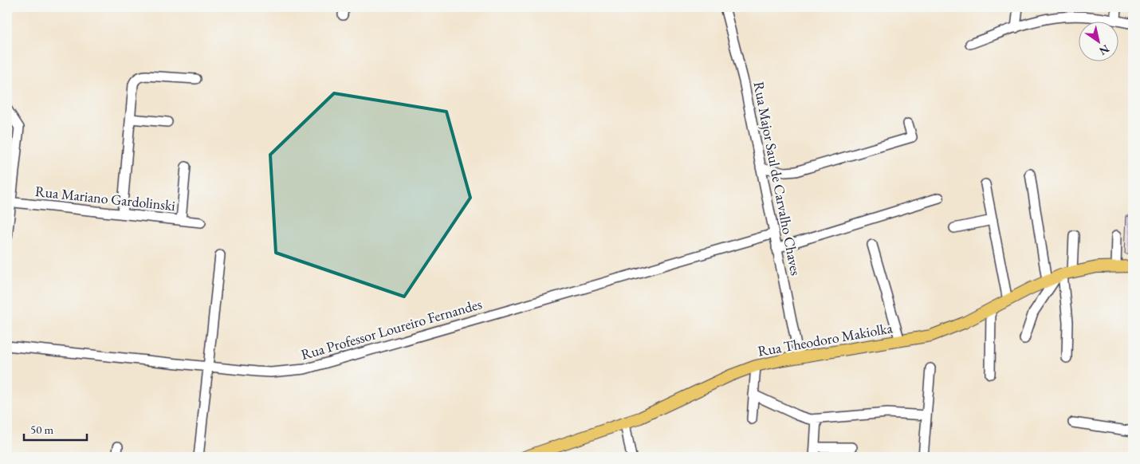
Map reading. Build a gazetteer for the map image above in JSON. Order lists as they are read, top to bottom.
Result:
{
  "streets": {
    "main road": ["Rua Theodoro Makiolka"],
    "street": ["Rua Major Saul de Carvalho Chaves", "Rua Mariano Gardolinski", "Rua Professor Loureiro Fernandes"]
  },
  "crossings": [
    ["Rua Major Saul de Carvalho Chaves", "Rua Professor Loureiro Fernandes"],
    ["Rua Major Saul de Carvalho Chaves", "Rua Theodoro Makiolka"]
  ],
  "scale_bar": "50 m",
  "north": "bottom right"
}
